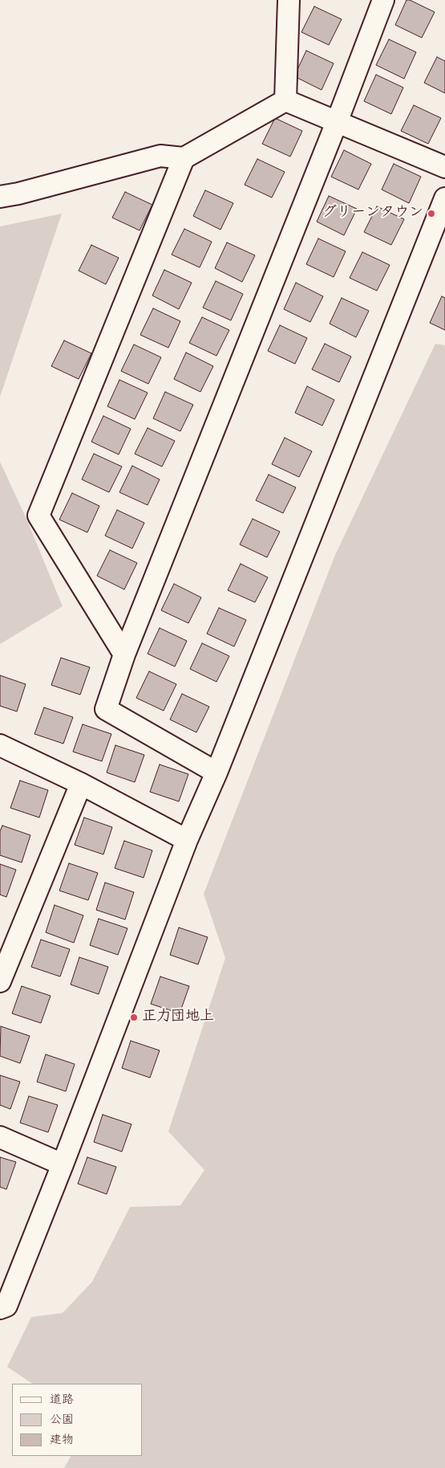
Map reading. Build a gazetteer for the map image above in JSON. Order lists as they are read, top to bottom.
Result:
{
  "places": ["グリーンタウン", "正力団地上"],
  "legend": ["道路", "公園", "建物"]
}
